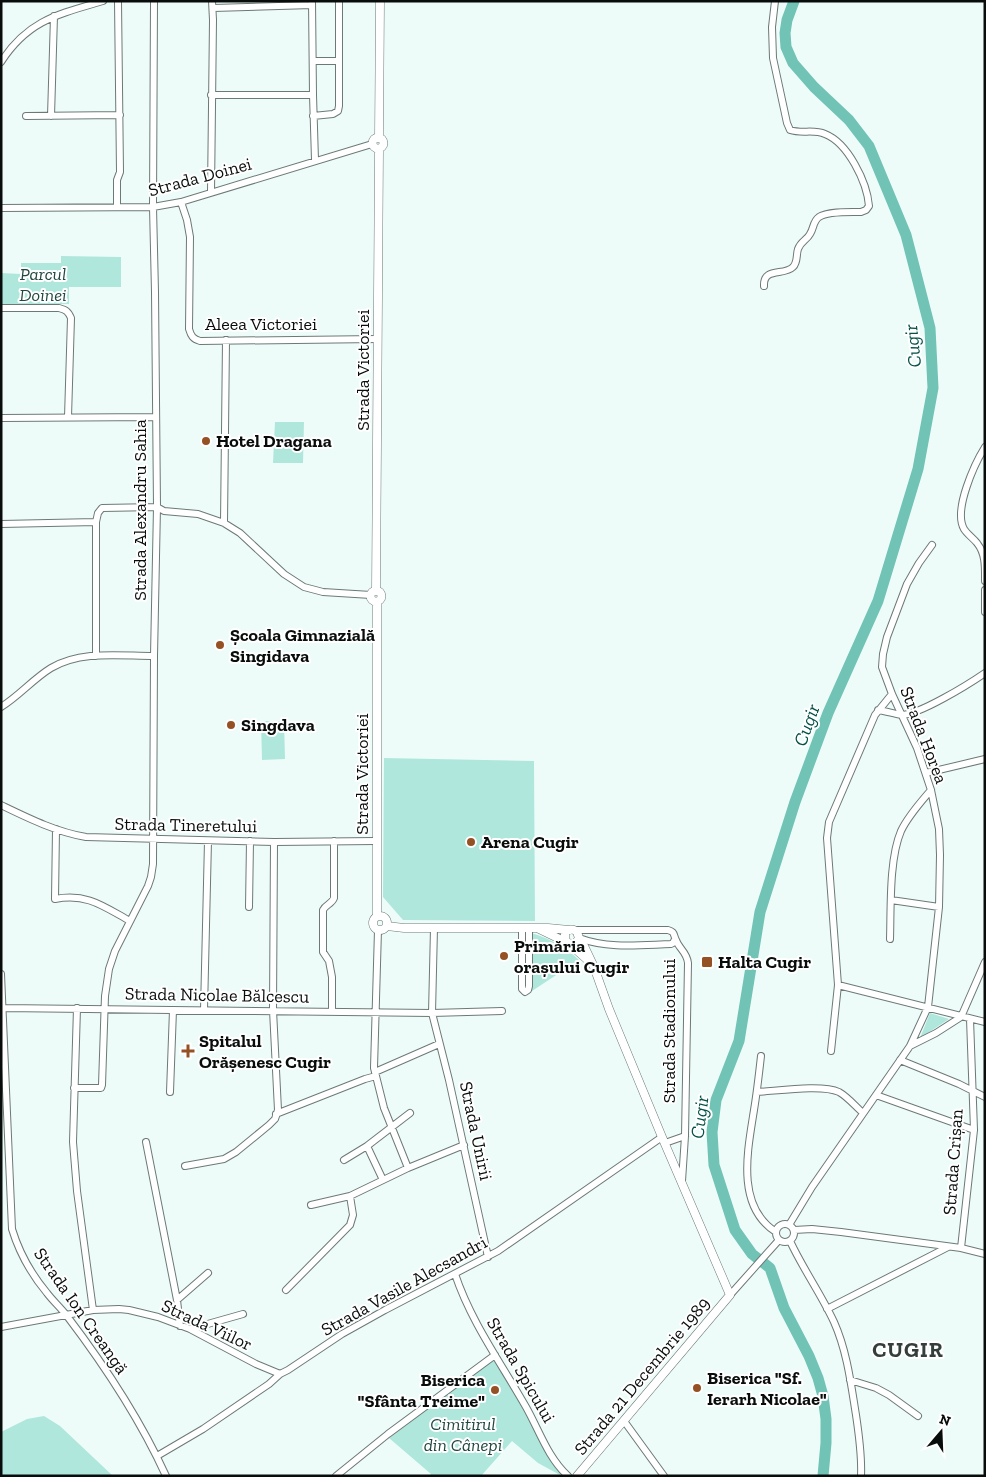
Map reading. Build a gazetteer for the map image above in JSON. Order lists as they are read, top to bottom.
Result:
{
  "streets": {
    "main road": ["Strada Victoriei", "Strada Stadionului", "Strada 21 Decembrie 1989"],
    "street": [
      "Strada Doinei",
      "Aleea Victoriei",
      "Strada Alexandru Sahia",
      "Strada Horea",
      "Strada Tineretului",
      "Strada Nicolae Bălcescu",
      "Strada Unirii",
      "Strada Crișan",
      "Strada Vasile Alecsandri",
      "Strada Ion Creangă",
      "Strada Viilor",
      "Strada Spicului"
    ]
  },
  "crossings": [
    ["Strada Doinei", "Aleea Victoriei"],
    ["Strada Doinei", "Strada Victoriei"],
    ["Strada Doinei", "Strada Alexandru Sahia"],
    ["Aleea Victoriei", "Strada Victoriei"],
    ["Strada Victoriei", "Strada Tineretului"],
    ["Strada Victoriei", "Strada Stadionului"],
    ["Strada Alexandru Sahia", "Strada Tineretului"],
    ["Strada Alexandru Sahia", "Strada Nicolae Bălcescu"],
    ["Strada Nicolae Bălcescu", "Strada Unirii"],
    ["Strada Nicolae Bălcescu", "Strada Ion Creangă"],
    ["Strada Stadionului", "Strada Unirii"],
    ["Strada Stadionului", "Strada 21 Decembrie 1989"],
    ["Strada Unirii", "Strada Vasile Alecsandri"],
    ["Strada Vasile Alecsandri", "Strada Ion Creangă"],
    ["Strada Vasile Alecsandri", "Strada Viilor"],
    ["Strada Vasile Alecsandri", "Strada Spicului"],
    ["Strada Vasile Alecsandri", "Strada 21 Decembrie 1989"],
    ["Strada Ion Creangă", "Strada Viilor"]
  ],
  "districts": ["CUGIR"],
  "water": ["Cugir"],
  "parks": ["Parcul Doinei", "Cimitirul din Cânepi"],
  "places": {
    "other": [
      "Hotel Dragana",
      "Școala Gimnazială Singidava",
      "Singdava",
      "Arena Cugir",
      "Primăria orașului Cugir",
      "Biserica \"Sf. Ierarh Nicolae\"",
      "Biserica \"Sfânta Treime\""
    ],
    "transit": ["Halta Cugir"],
    "health": ["Spitalul Orășenesc Cugir"]
  },
  "north": "top"
}
